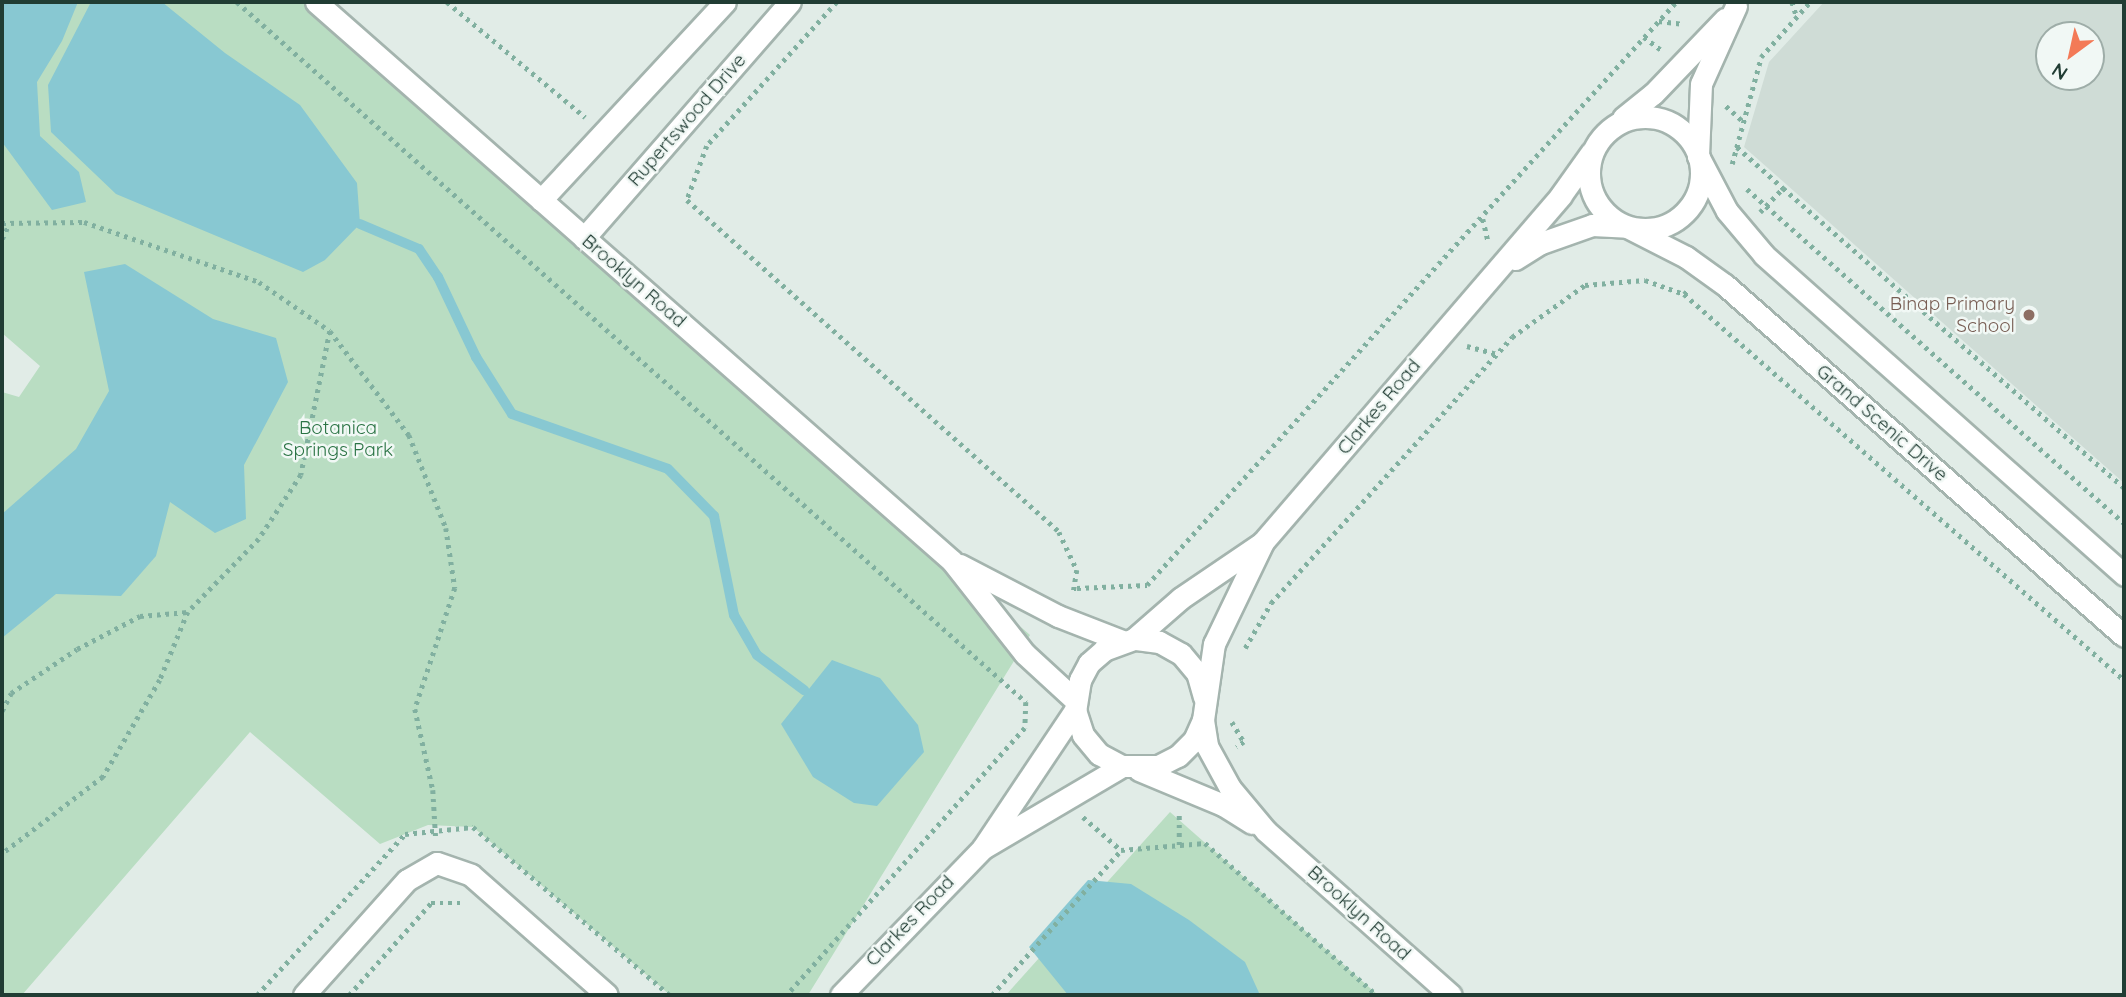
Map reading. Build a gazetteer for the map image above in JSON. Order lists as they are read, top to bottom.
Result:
{
  "streets": {
    "street": [
      "Rupertswood Drive",
      "Brooklyn Road",
      "Clarkes Road",
      "Grand Scenic Drive"
    ]
  },
  "crossings": [
    ["Rupertswood Drive", "Brooklyn Road"],
    ["Brooklyn Road", "Clarkes Road"],
    ["Clarkes Road", "Grand Scenic Drive"]
  ],
  "parks": ["Botanica Springs Park"],
  "places": ["Binap Primary School"],
  "north": "bottom left"
}
